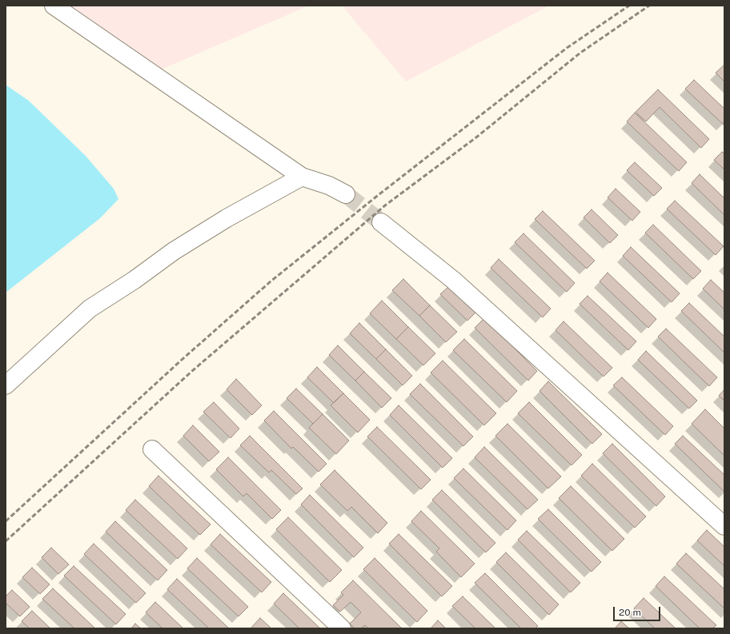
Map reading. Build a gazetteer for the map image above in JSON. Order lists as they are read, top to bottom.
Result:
{
  "scale_bar": "20 m"
}
